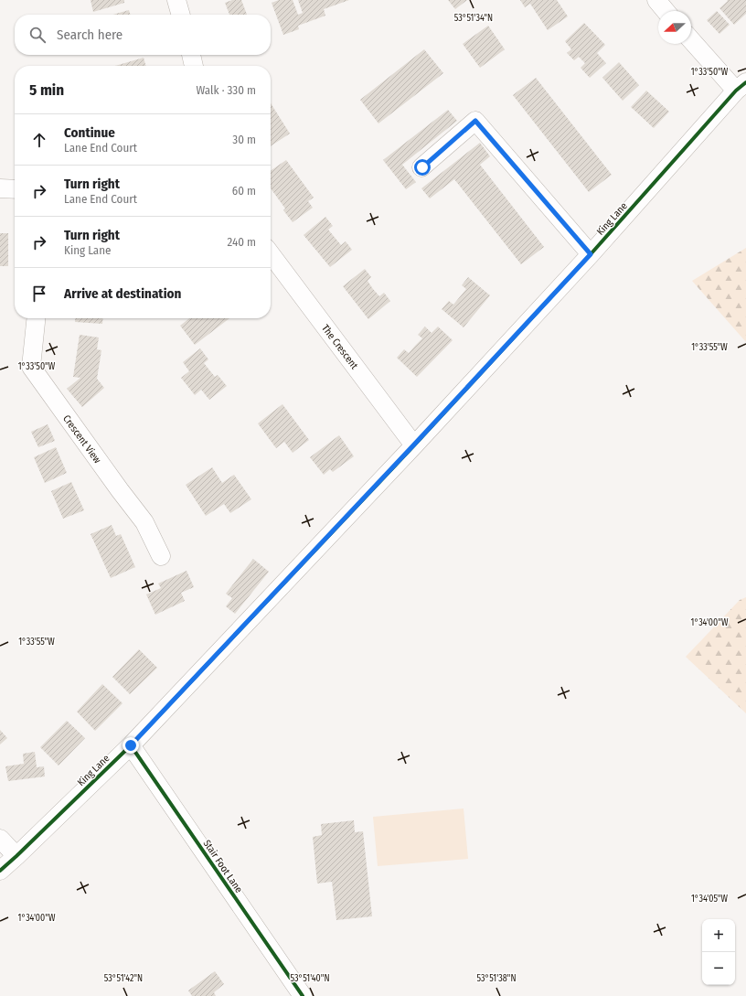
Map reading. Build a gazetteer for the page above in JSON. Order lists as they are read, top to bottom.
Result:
{
  "streets": {
    "street": [
      "King Lane",
      "The Crescent",
      "Crescent View",
      "Stair Foot Lane"
    ]
  },
  "crossings": [
    ["King Lane", "The Crescent"],
    ["King Lane", "Stair Foot Lane"]
  ],
  "north": "left",
  "page": {
    "search": "Search here",
    "heading": ["5 min", "Walk · 330 m"],
    "list": [
      ["Continue", "Lane End Court", "30 m"],
      ["Turn right", "Lane End Court", "60 m"],
      ["Turn right", "King Lane", "240 m"],
      "Arrive at destination"
    ],
    "map_buttons": ["+", "−"]
  },
  "coordinates": [
    "53°51'34\"N",
    "1°33'50\"W",
    "1°33'55\"W",
    "1°34'00\"W",
    "1°34'05\"W",
    "53°51'42\"N",
    "53°51'40\"N",
    "53°51'38\"N"
  ]
}
